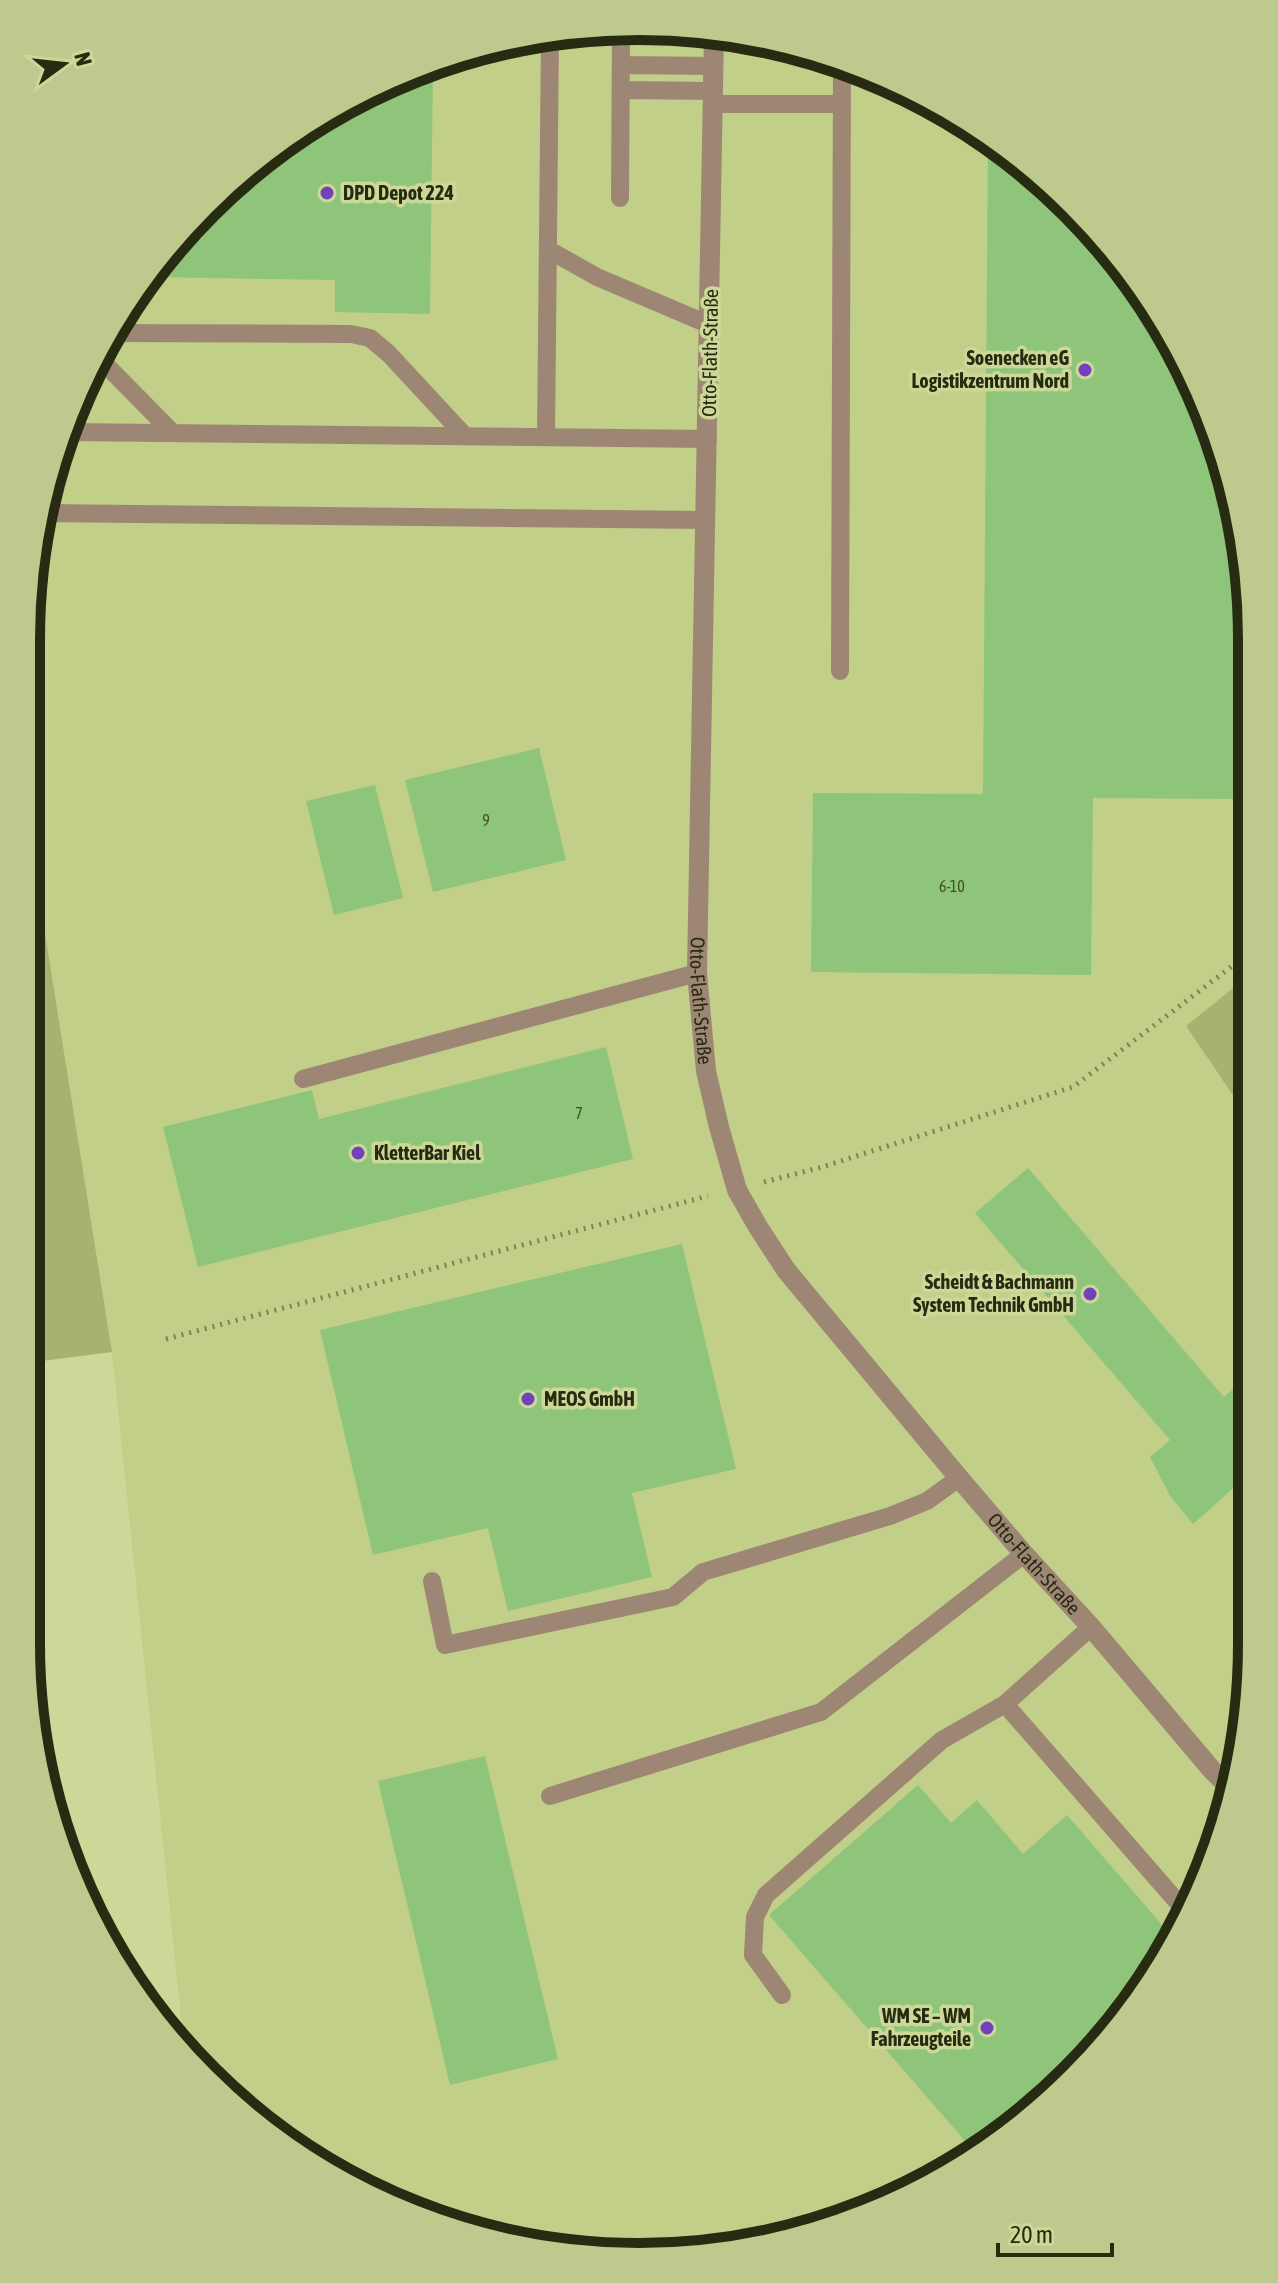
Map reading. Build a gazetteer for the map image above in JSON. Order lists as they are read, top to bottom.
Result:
{
  "streets": {
    "street": ["Otto-Flath-Straße"]
  },
  "places": [
    "DPD Depot 224",
    "Soenecken eG Logistikzentrum Nord",
    "KletterBar Kiel",
    "Scheidt & Bachmann System Technik GmbH",
    "MEOS GmbH",
    "WM SE – WM Fahrzeugteile"
  ],
  "house_numbers": ["9", "6-10", "7"],
  "scale_bar": "20 m",
  "north": "right"
}
